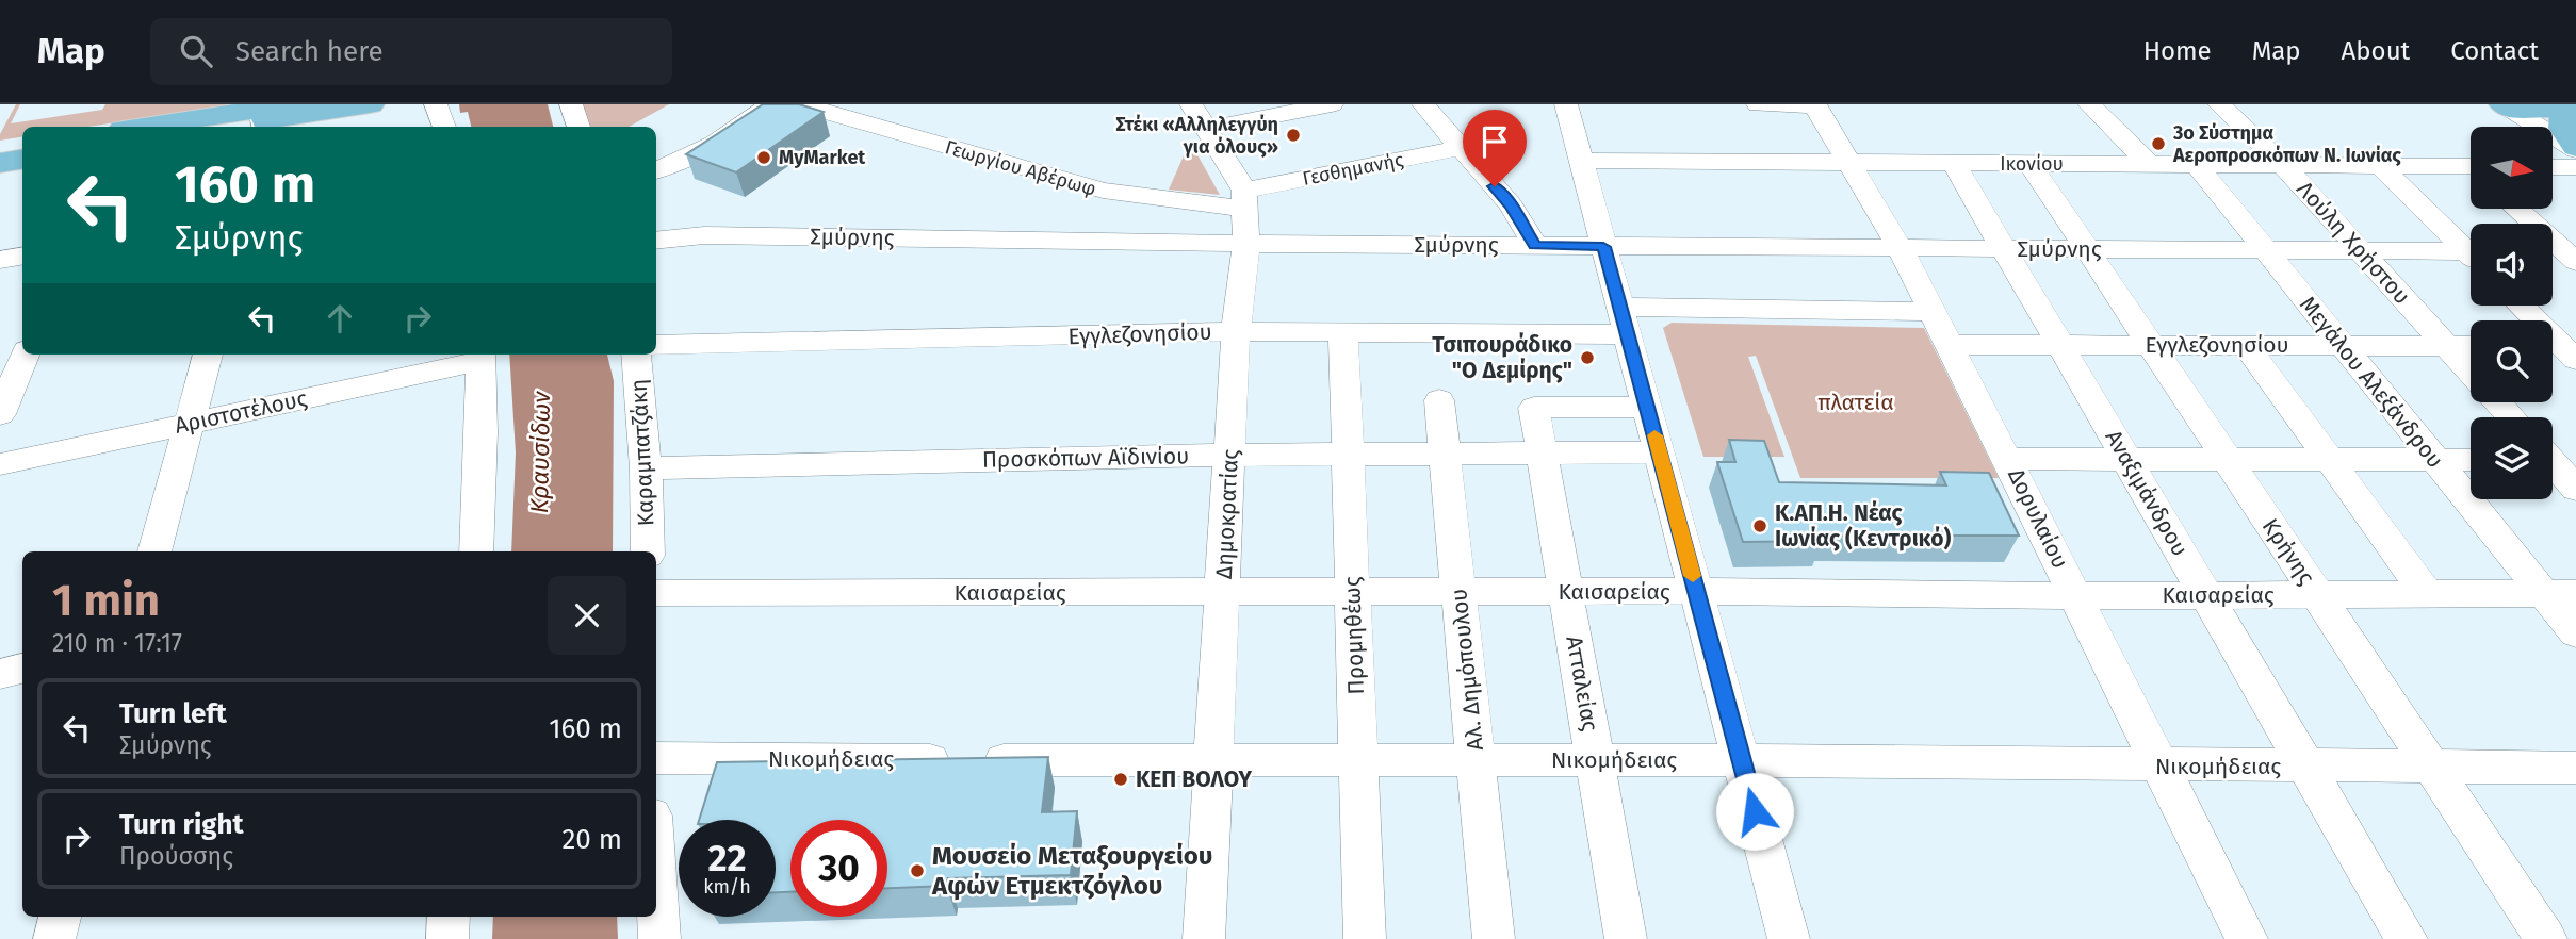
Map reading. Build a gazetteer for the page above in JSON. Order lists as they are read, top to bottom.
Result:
{
  "streets": {
    "street": [
      "Ικονίου",
      "Γεωργίου Αβέρωφ",
      "Γεσθημανής",
      "Σμύρνης",
      "Λούλη Χρήστου",
      "Εγγλεζονησίου",
      "Μεγάλου Αλεξάνδρου",
      "Αριστοτέλους",
      "Καραμπατζάκη",
      "Προσκόπων Αϊδινίου",
      "Αναξιμάνδρου",
      "Δημοκρατίας",
      "Δορυλαίου",
      "Κρήνης",
      "Καισαρείας",
      "Προμηθέως",
      "Αλ. Δημόπουλου",
      "Ατταλείας",
      "Νικομήδειας"
    ]
  },
  "crossings": [
    ["Ικονίου", "Λούλη Χρήστου"],
    ["Ικονίου", "Μεγάλου Αλεξάνδρου"],
    ["Ικονίου", "Αναξιμάνδρου"],
    ["Ικονίου", "Δορυλαίου"],
    ["Ικονίου", "Κρήνης"],
    ["Γεωργίου Αβέρωφ", "Γεσθημανής"],
    ["Γεωργίου Αβέρωφ", "Δημοκρατίας"],
    ["Γεσθημανής", "Δημοκρατίας"],
    ["Σμύρνης", "Λούλη Χρήστου"],
    ["Σμύρνης", "Μεγάλου Αλεξάνδρου"],
    ["Σμύρνης", "Αναξιμάνδρου"],
    ["Σμύρνης", "Δημοκρατίας"],
    ["Σμύρνης", "Δορυλαίου"],
    ["Σμύρνης", "Κρήνης"],
    ["Λούλη Χρήστου", "Εγγλεζονησίου"],
    ["Εγγλεζονησίου", "Μεγάλου Αλεξάνδρου"],
    ["Εγγλεζονησίου", "Αναξιμάνδρου"],
    ["Εγγλεζονησίου", "Δημοκρατίας"],
    ["Εγγλεζονησίου", "Δορυλαίου"],
    ["Εγγλεζονησίου", "Κρήνης"],
    ["Εγγλεζονησίου", "Προμηθέως"],
    ["Μεγάλου Αλεξάνδρου", "Καισαρείας"],
    ["Καραμπατζάκη", "Προσκόπων Αϊδινίου"],
    ["Προσκόπων Αϊδινίου", "Δημοκρατίας"],
    ["Προσκόπων Αϊδινίου", "Προμηθέως"],
    ["Προσκόπων Αϊδινίου", "Αλ. Δημόπουλου"],
    ["Προσκόπων Αϊδινίου", "Ατταλείας"],
    ["Αναξιμάνδρου", "Καισαρείας"],
    ["Αναξιμάνδρου", "Νικομήδειας"],
    ["Δημοκρατίας", "Καισαρείας"],
    ["Δημοκρατίας", "Νικομήδειας"],
    ["Δορυλαίου", "Καισαρείας"],
    ["Δορυλαίου", "Νικομήδειας"],
    ["Κρήνης", "Καισαρείας"],
    ["Κρήνης", "Νικομήδειας"],
    ["Καισαρείας", "Προμηθέως"],
    ["Καισαρείας", "Αλ. Δημόπουλου"],
    ["Καισαρείας", "Ατταλείας"],
    ["Προμηθέως", "Νικομήδειας"],
    ["Αλ. Δημόπουλου", "Νικομήδειας"],
    ["Ατταλείας", "Νικομήδειας"]
  ],
  "water": ["Κραυσίδων"],
  "parks": ["πλατεία"],
  "places": [
    "Στέκι «Αλληλεγγύη για όλους»",
    "3ο Σύστημα Αεροπροσκόπων Ν. Ιωνίας",
    "MyMarket",
    "Τσιπουράδικο \"Ο Δεμίρης\"",
    "Κ.ΑΠ.Η. Νέας Ιωνίας (Κεντρικό)",
    "ΚΕΠ ΒΟΛΟΥ",
    "Μουσείο Μεταξουργείου Αφών Ετμεκτζόγλου"
  ],
  "north": "right",
  "page": {
    "header": "Map",
    "search": "Search here",
    "nav": [
      "Home",
      "Map",
      "About",
      "Contact"
    ],
    "turn": ["160 m", "Σμύρνης"],
    "heading": ["1 min", "210 m · 17:17"],
    "list": [
      {
        "name": "Turn left",
        "note": "Σμύρνης",
        "value": "160 m"
      },
      {
        "name": "Turn right",
        "note": "Προύσσης",
        "value": "20 m"
      }
    ],
    "speed": "22 km/h",
    "limit": "30"
  }
}
